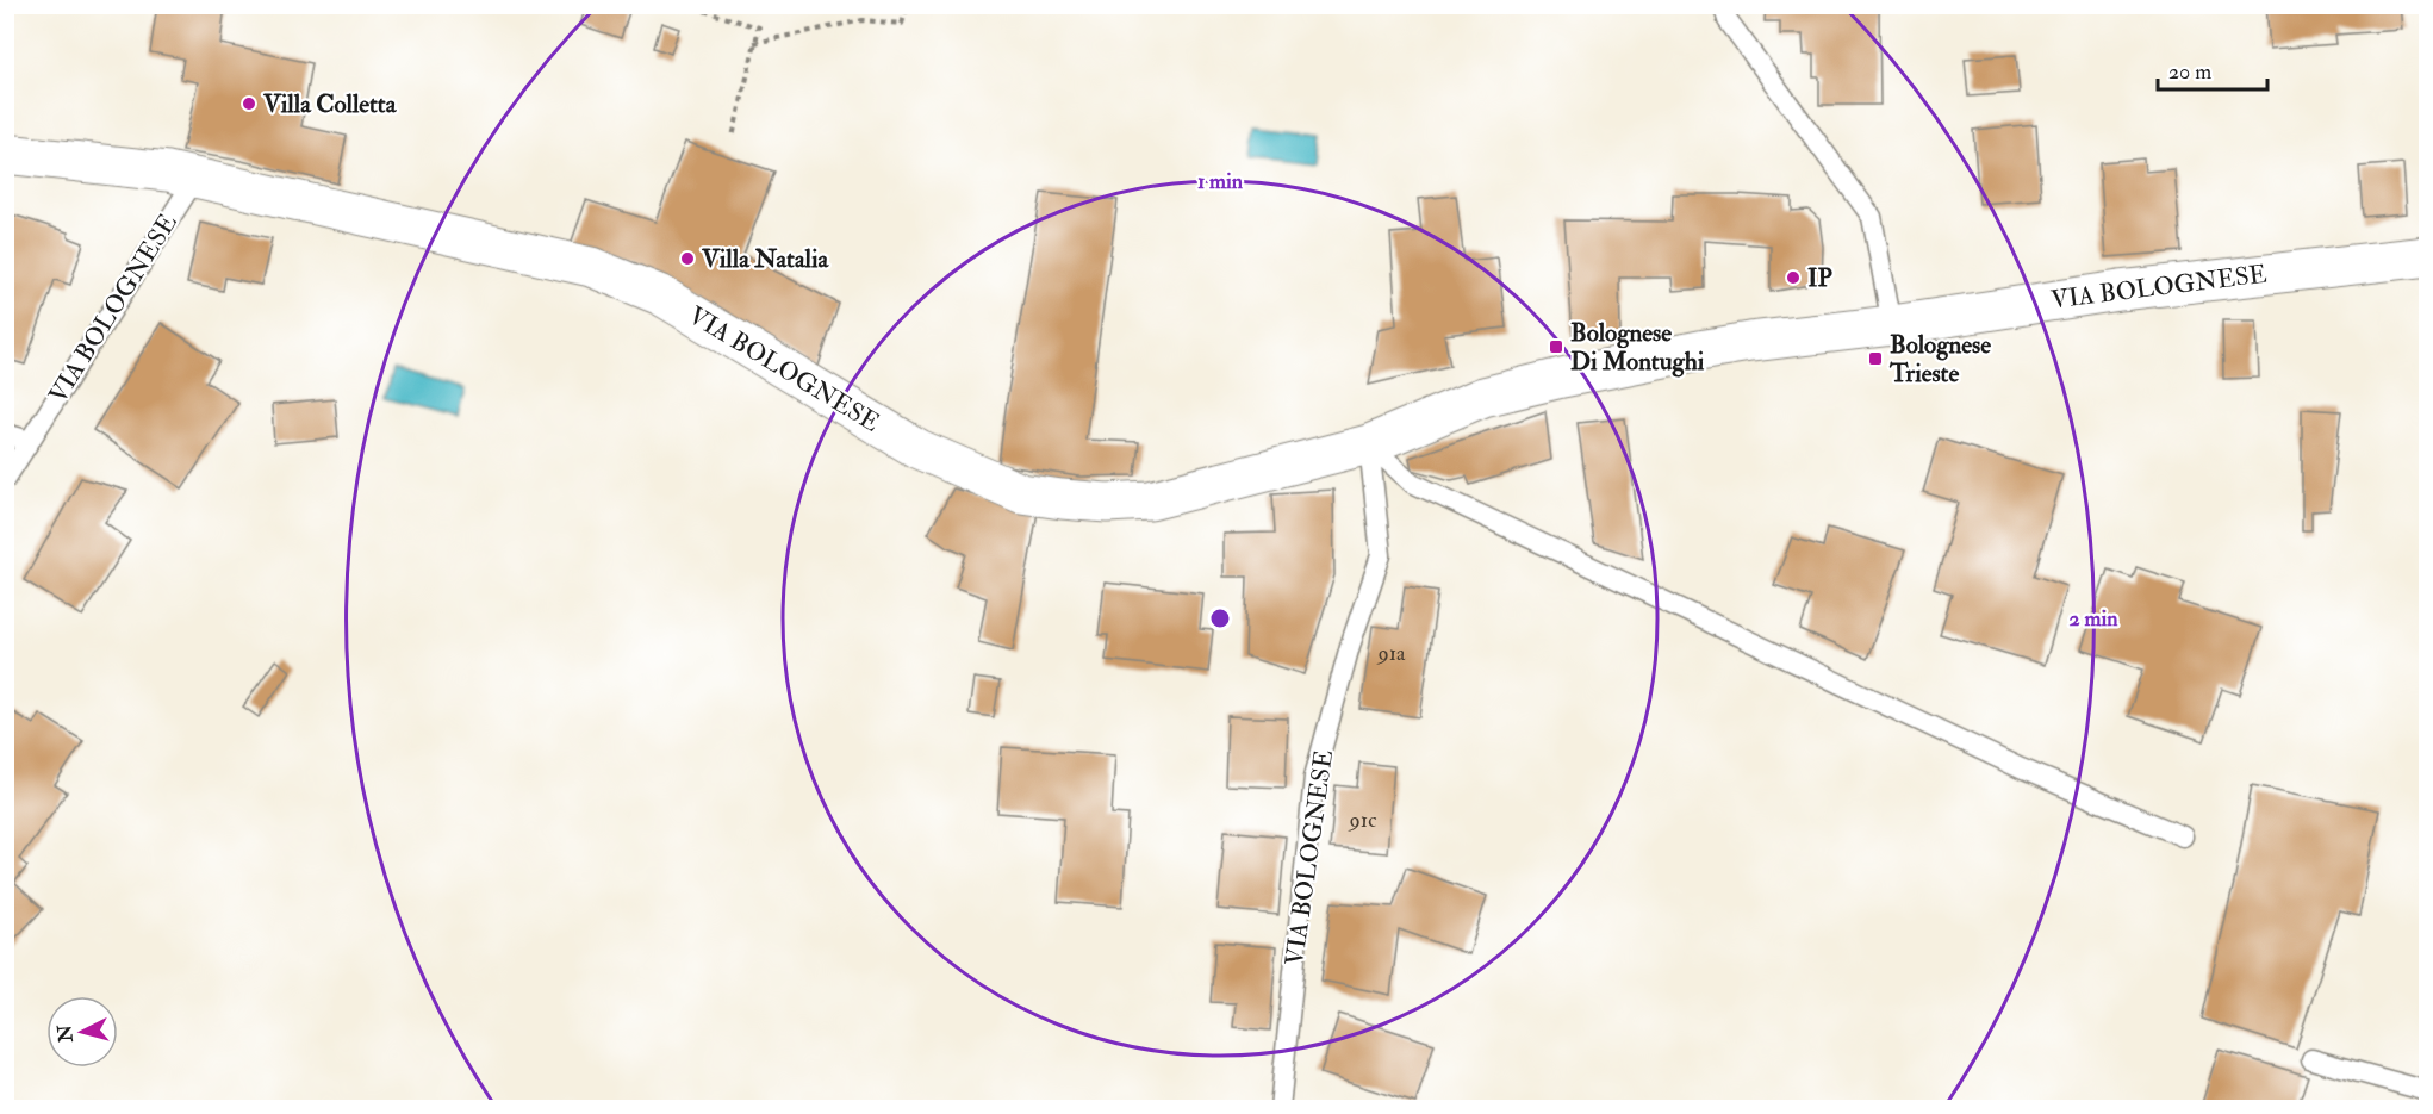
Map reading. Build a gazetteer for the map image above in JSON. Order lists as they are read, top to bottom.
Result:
{
  "streets": {
    "main road": ["VIA BOLOGNESE"]
  },
  "places": {
    "other": ["Villa Colletta", "Villa Natalia", "IP"],
    "transit": ["Bolognese Di Montughi", "Bolognese Trieste"]
  },
  "house_numbers": ["91a", "91c"],
  "scale_bar": "20 m",
  "north": "left",
  "rings": ["1 min", "2 min"]
}
